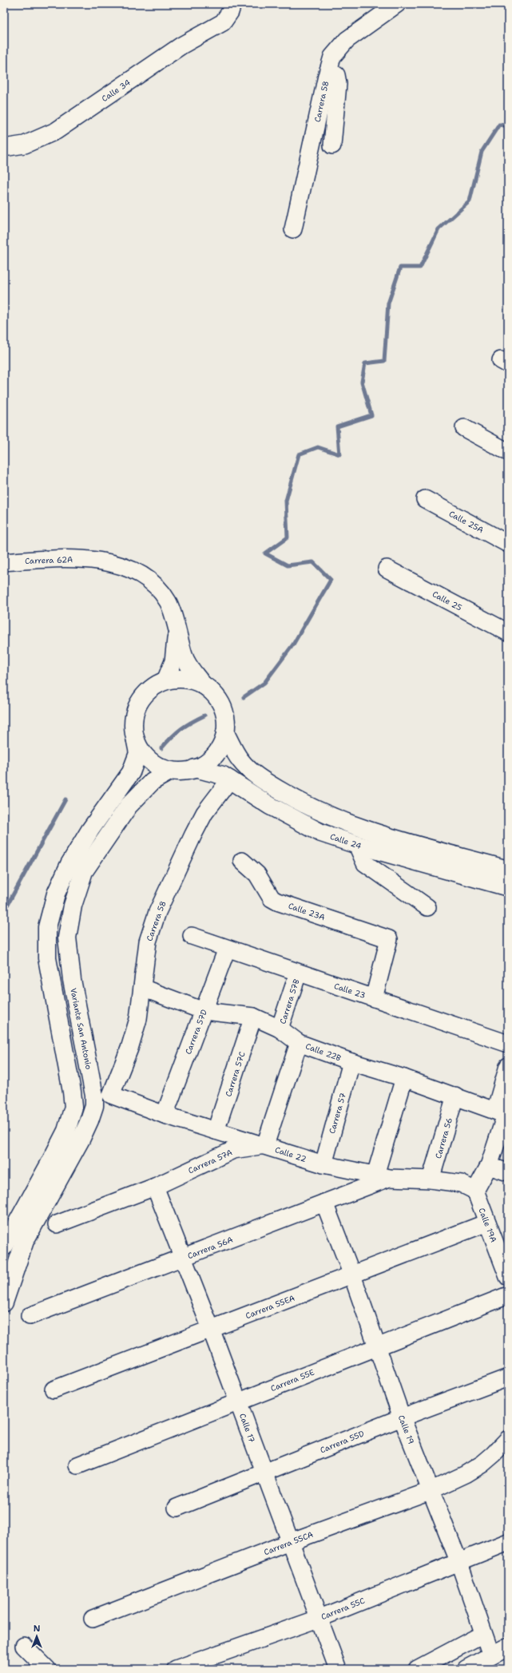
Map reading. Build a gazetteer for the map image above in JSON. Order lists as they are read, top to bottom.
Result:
{
  "streets": {
    "main road": ["Calle 24", "Variante San Antonio"],
    "street": [
      "Calle 34",
      "Carrera 58",
      "Calle 25A",
      "Carrera 62A",
      "Calle 25",
      "Calle 23A",
      "Calle 23",
      "Carrera 57B",
      "Carrera 57D",
      "Calle 22B",
      "Carrera 57C",
      "Carrera 57",
      "Carrera 56",
      "Calle 22",
      "Carrera 57A",
      "Calle 19A",
      "Carrera 56A",
      "Carrera 55EA",
      "Carrera 55E",
      "Calle 17",
      "Calle 19",
      "Carrera 55D",
      "Carrera 55CA",
      "Carrera 55C"
    ]
  },
  "crossings": [
    ["Carrera 58", "Calle 24"],
    ["Carrera 58", "Calle 22B"],
    ["Carrera 58", "Calle 22"],
    ["Carrera 62A", "Calle 24"],
    ["Carrera 62A", "Variante San Antonio"],
    ["Calle 24", "Variante San Antonio"],
    ["Calle 23A", "Calle 23"],
    ["Calle 23", "Carrera 57B"],
    ["Calle 23", "Carrera 57D"],
    ["Carrera 57B", "Calle 22B"],
    ["Carrera 57D", "Calle 22B"],
    ["Carrera 57D", "Calle 22"],
    ["Calle 22B", "Carrera 57C"],
    ["Calle 22B", "Carrera 57"],
    ["Calle 22B", "Carrera 56"],
    ["Carrera 57C", "Calle 22"],
    ["Carrera 57", "Calle 22"],
    ["Carrera 56", "Calle 22"],
    ["Calle 22", "Carrera 57A"],
    ["Calle 22", "Calle 19A"],
    ["Calle 22", "Carrera 56A"],
    ["Carrera 57A", "Calle 17"],
    ["Calle 19A", "Carrera 55EA"],
    ["Carrera 56A", "Calle 17"],
    ["Carrera 56A", "Calle 19"],
    ["Carrera 55EA", "Calle 17"],
    ["Carrera 55EA", "Calle 19"],
    ["Carrera 55E", "Calle 17"],
    ["Carrera 55E", "Calle 19"],
    ["Calle 17", "Carrera 55D"],
    ["Calle 17", "Carrera 55CA"],
    ["Calle 17", "Carrera 55C"],
    ["Calle 19", "Carrera 55D"],
    ["Calle 19", "Carrera 55CA"],
    ["Calle 19", "Carrera 55C"]
  ],
  "north": "top"
}
